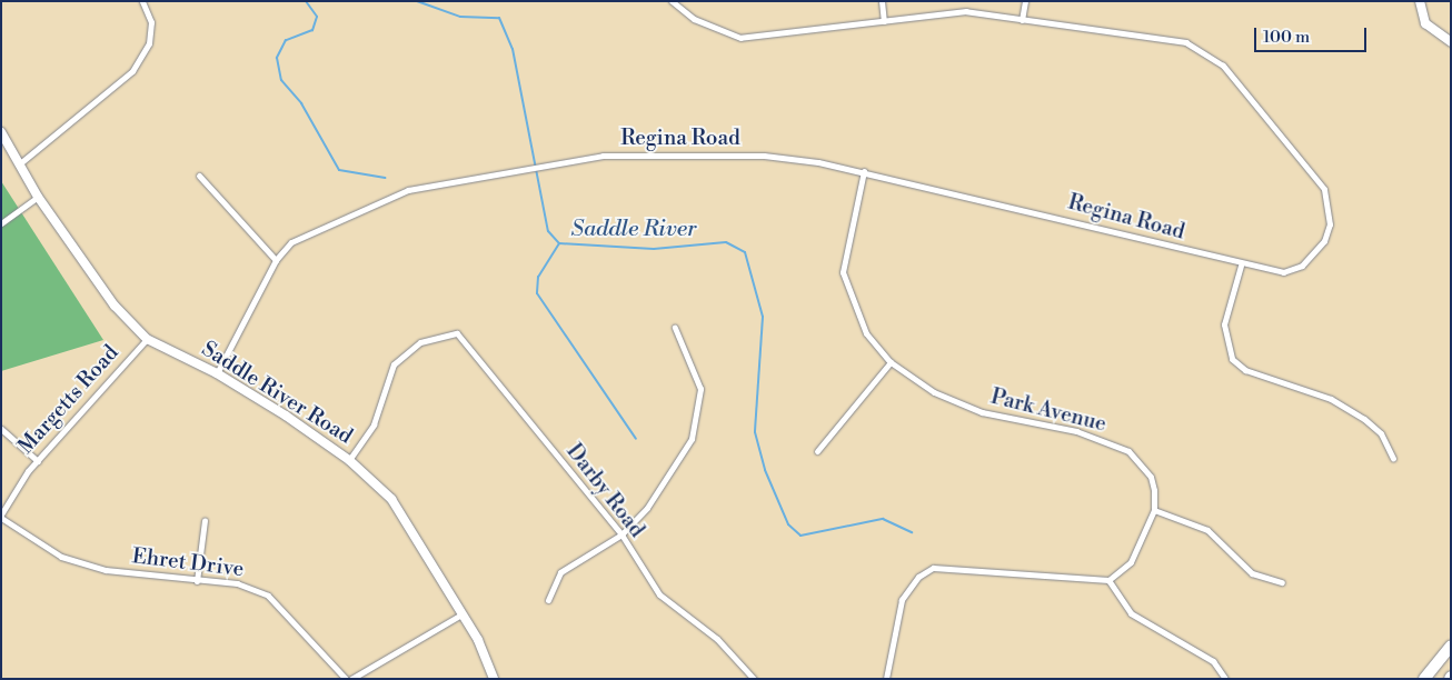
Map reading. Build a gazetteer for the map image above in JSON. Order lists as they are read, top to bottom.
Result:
{
  "streets": {
    "main road": ["Saddle River Road"],
    "street": [
      "Regina Road",
      "Margetts Road",
      "Park Avenue",
      "Darby Road",
      "Ehret Drive"
    ]
  },
  "crossings": [
    ["Regina Road", "Saddle River Road"],
    ["Regina Road", "Park Avenue"],
    ["Saddle River Road", "Margetts Road"],
    ["Saddle River Road", "Darby Road"],
    ["Margetts Road", "Ehret Drive"]
  ],
  "water": ["Saddle River"],
  "scale_bar": "100 m"
}
